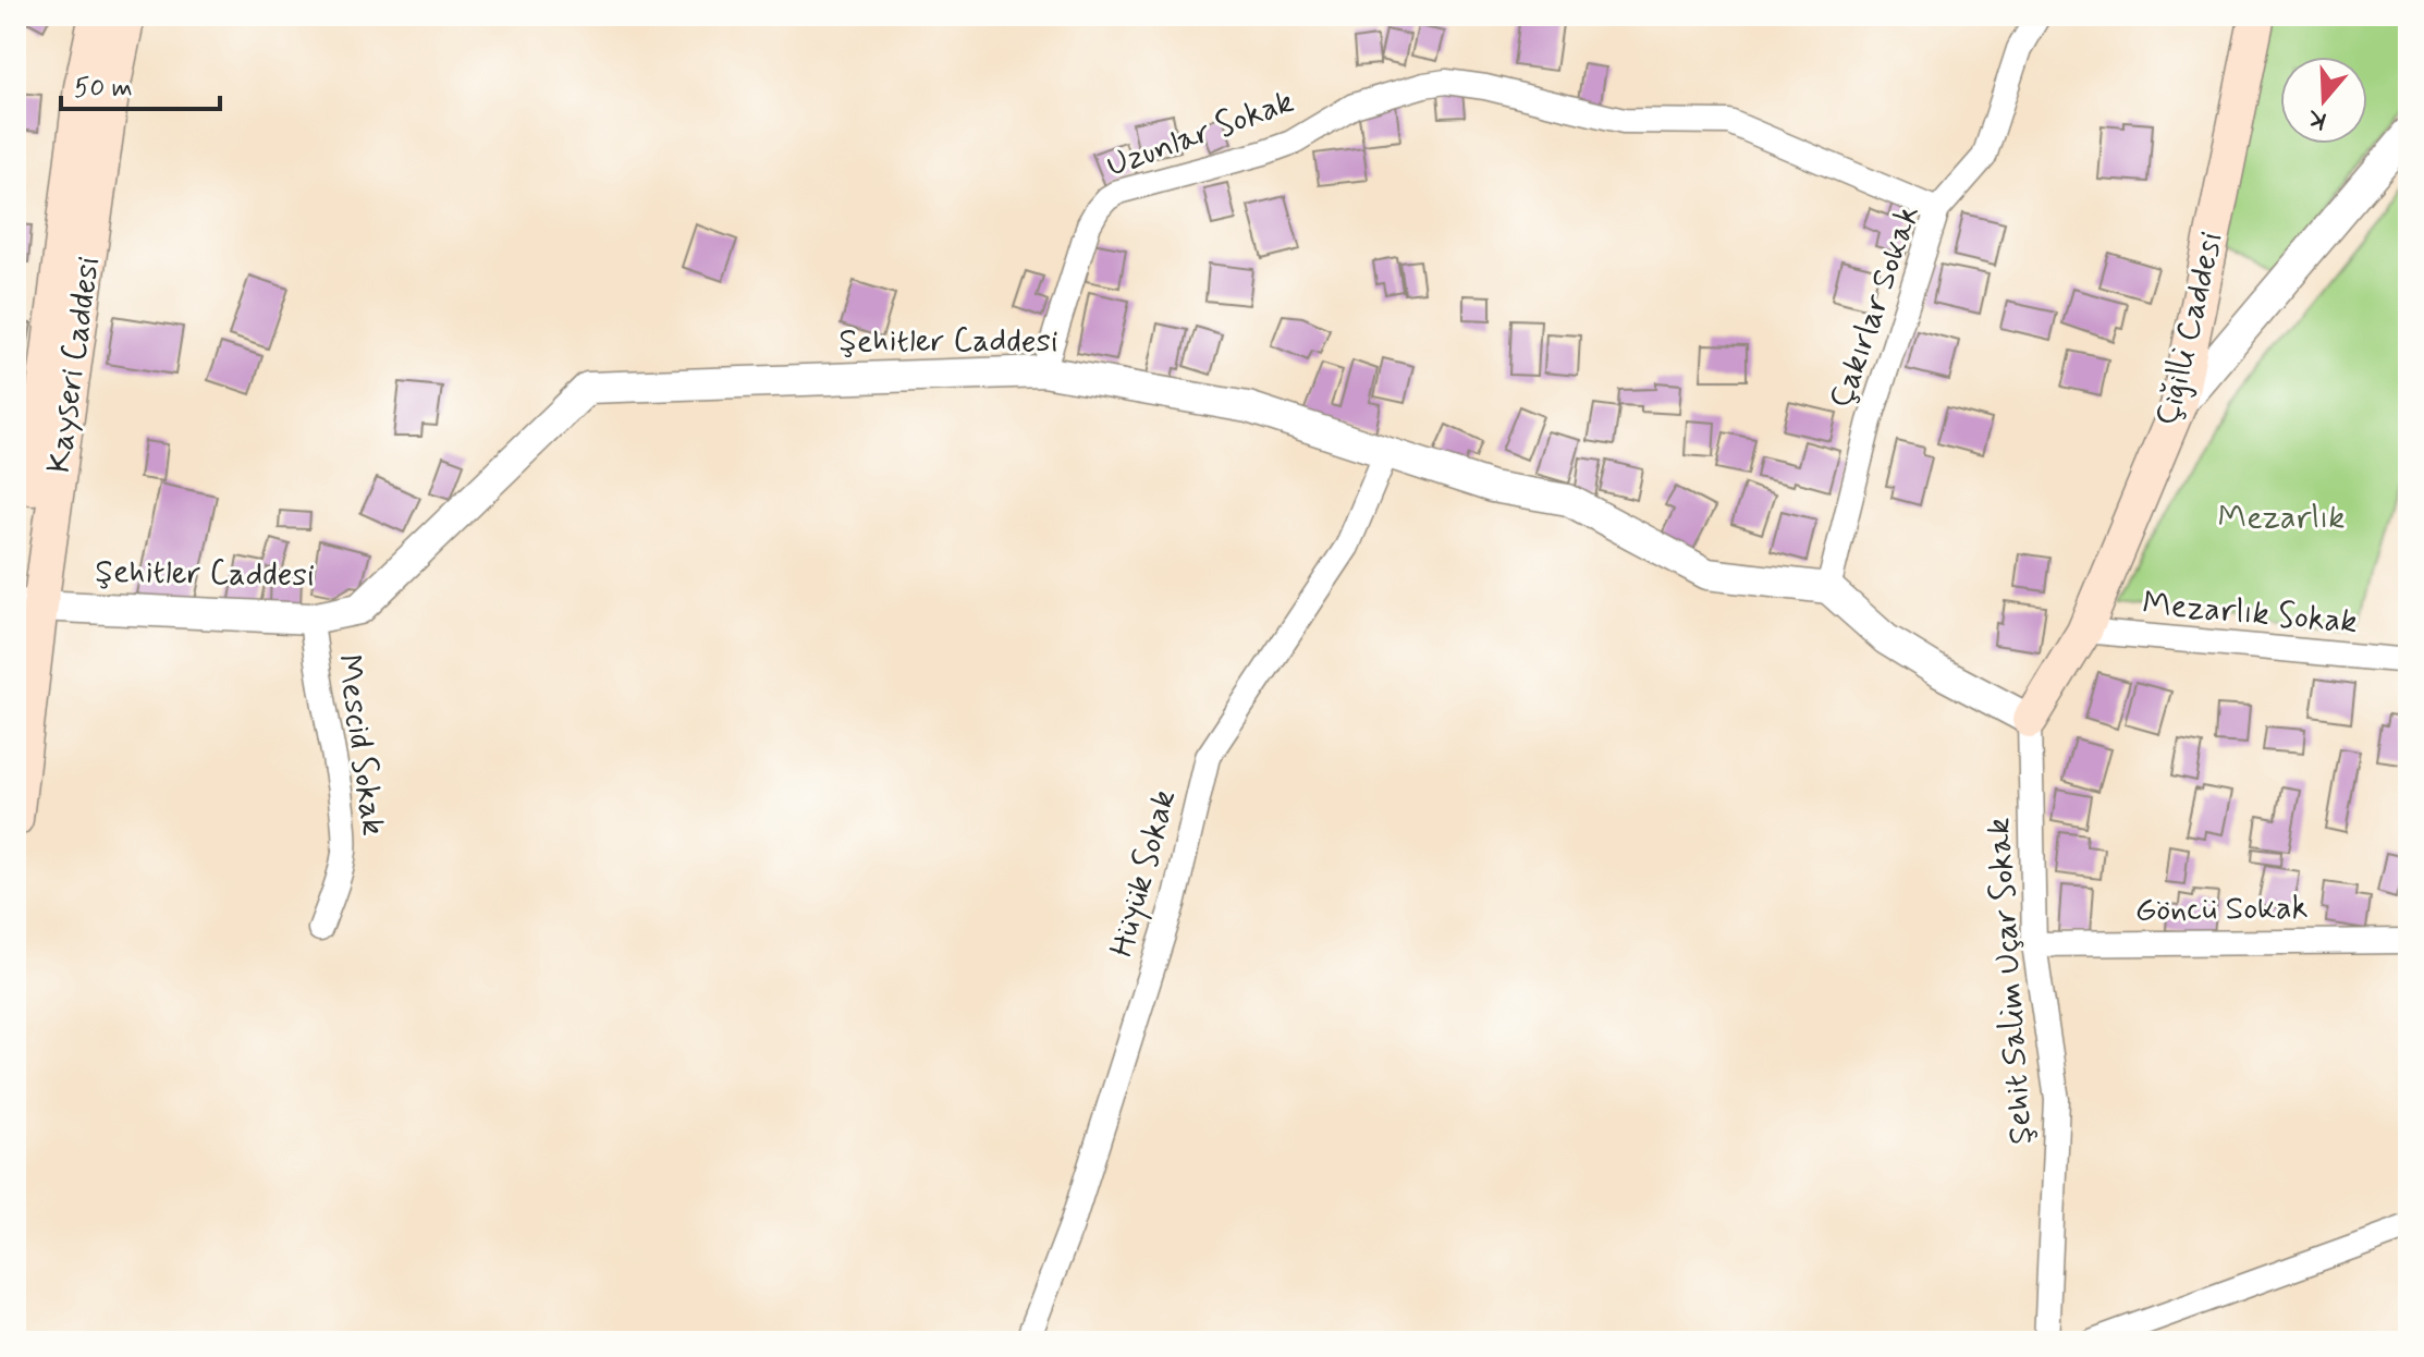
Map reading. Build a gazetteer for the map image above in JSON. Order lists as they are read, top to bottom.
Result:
{
  "streets": {
    "main road": ["Çiğilli Caddesi", "Kayseri Caddesi"],
    "street": [
      "Uzunlar Sokak",
      "Çakırlar Sokak",
      "Şehitler Caddesi",
      "Mezarlık Sokak",
      "Mescid Sokak",
      "Hüyük Sokak",
      "Göncü Sokak",
      "Şehit Salim Uçar Sokak"
    ]
  },
  "crossings": [
    ["Uzunlar Sokak", "Çakırlar Sokak"],
    ["Uzunlar Sokak", "Şehitler Caddesi"],
    ["Çakırlar Sokak", "Şehitler Caddesi"],
    ["Çiğilli Caddesi", "Mezarlık Sokak"],
    ["Çiğilli Caddesi", "Şehit Salim Uçar Sokak"],
    ["Şehitler Caddesi", "Kayseri Caddesi"],
    ["Şehitler Caddesi", "Mescid Sokak"],
    ["Şehitler Caddesi", "Hüyük Sokak"],
    ["Göncü Sokak", "Şehit Salim Uçar Sokak"]
  ],
  "parks": ["Mezarlık"],
  "scale_bar": "50 m",
  "north": "bottom"
}
